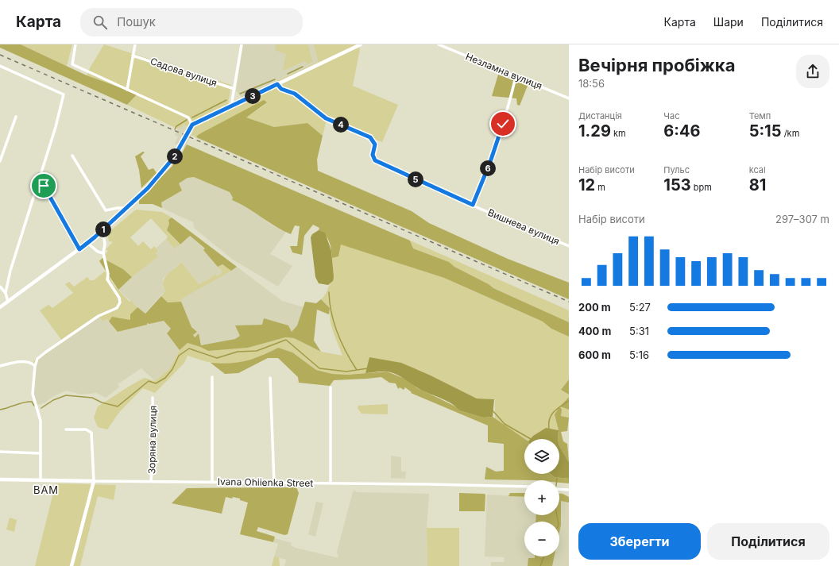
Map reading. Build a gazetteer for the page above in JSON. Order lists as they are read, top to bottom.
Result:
{
  "streets": {
    "street": [
      "Незламна вулиця",
      "Садова вулиця",
      "Вишнева вулиця",
      "Зоряна вулиця",
      "Ivana Ohiienka Street"
    ]
  },
  "crossings": [
    ["Зоряна вулиця", "Ivana Ohiienka Street"]
  ],
  "districts": ["BAM"],
  "page": {
    "header": "Карта",
    "search": "Пошук",
    "nav": ["Карта", "Шари", "Поділитися"],
    "heading": ["Вечірня пробіжка", "18:56"],
    "pins": [
      "3",
      "4",
      "2",
      "6",
      "5",
      "1"
    ],
    "stats": [
      ["Дистанція", "1.29 km"],
      ["Час", "6:46"],
      ["Темп", "5:15 /km"],
      ["Набір висоти", "12 m"],
      ["Пульс", "153 bpm"],
      ["kcal", "81"]
    ],
    "chart": ["Набір висоти", "297–307 m"],
    "list": [
      {
        "name": "200 m",
        "note": "5:27"
      },
      {
        "name": "400 m",
        "note": "5:31"
      },
      {
        "name": "600 m",
        "note": "5:16"
      }
    ],
    "map_buttons": ["+", "−"],
    "buttons": ["Зберегти", "Поділитися"]
  }
}
